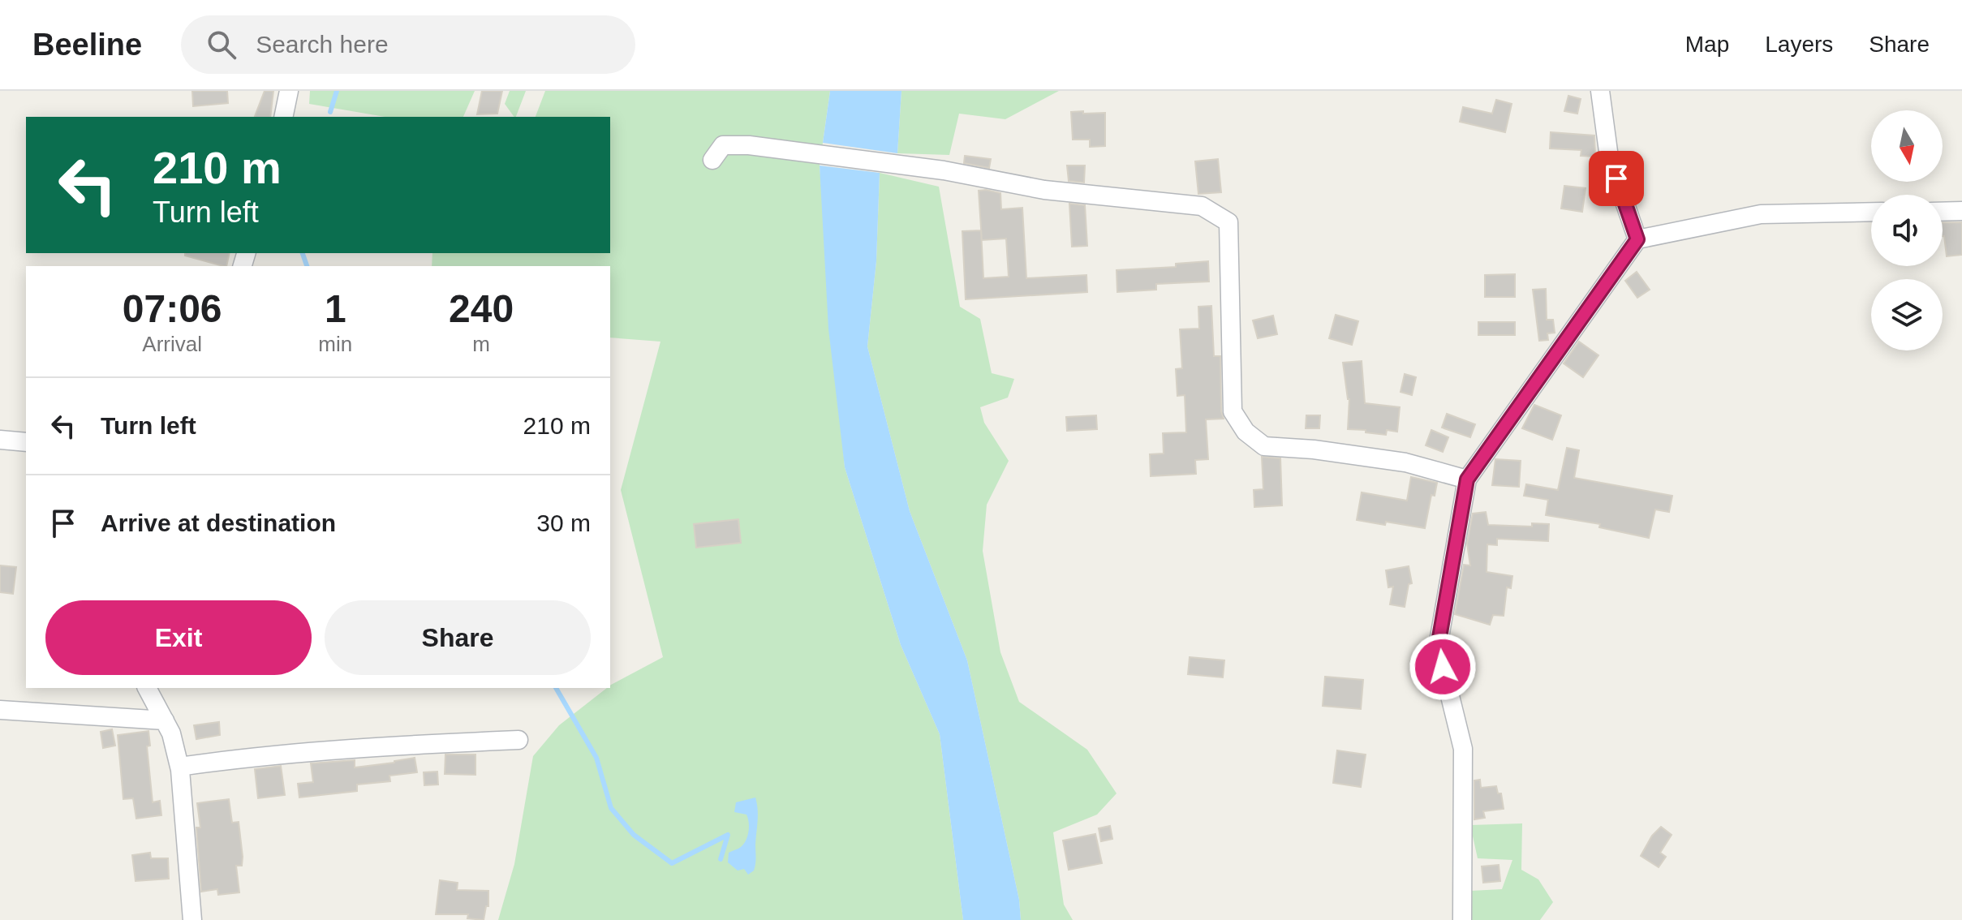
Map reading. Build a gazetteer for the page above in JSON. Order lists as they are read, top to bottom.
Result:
{
  "north": "bottom",
  "page": {
    "header": "Beeline",
    "search": "Search here",
    "nav": ["Map", "Layers", "Share"],
    "turn": ["210 m", "Turn left"],
    "eta": [
      "07:06",
      "Arrival",
      "1",
      "min",
      "240",
      "m"
    ],
    "list": [
      {
        "name": "Turn left",
        "value": "210 m"
      },
      {
        "name": "Arrive at destination",
        "value": "30 m"
      }
    ],
    "buttons": ["Exit", "Share"]
  }
}
